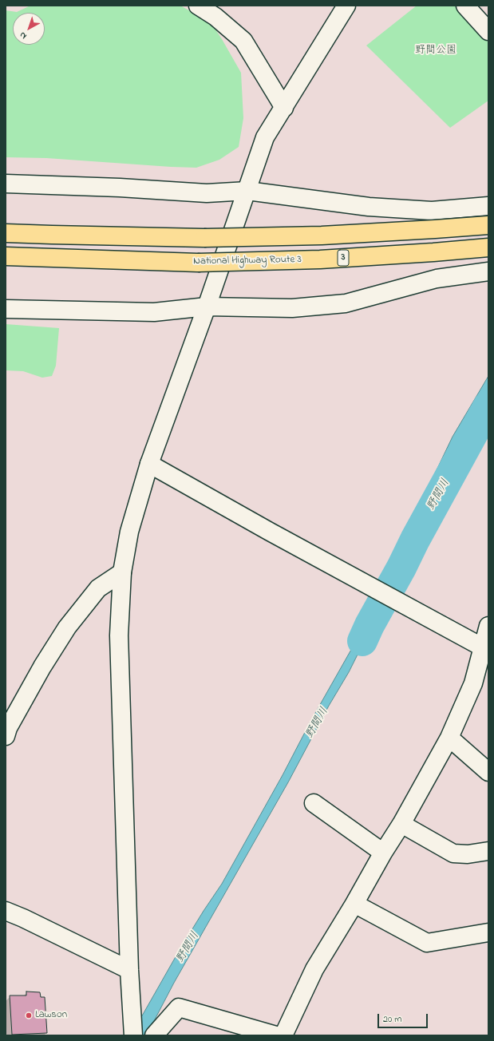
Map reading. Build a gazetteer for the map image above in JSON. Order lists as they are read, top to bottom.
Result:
{
  "streets": {
    "highway": ["3", "National Highway Route 3"]
  },
  "water": ["野間川"],
  "parks": ["野間公園"],
  "places": ["Lawson"],
  "scale_bar": "20 m",
  "north": "bottom left"
}
